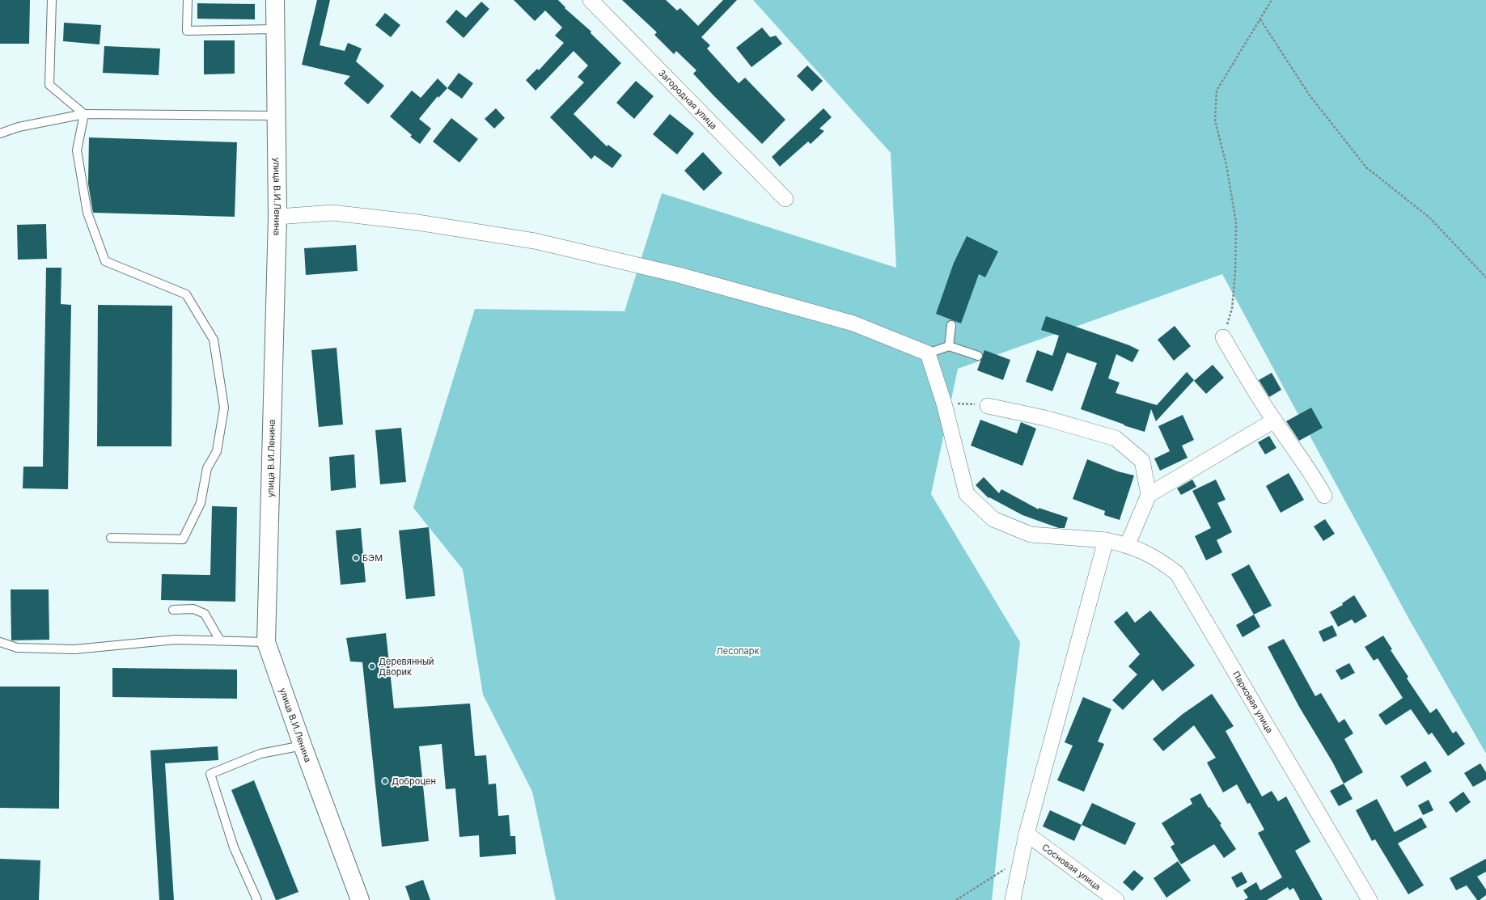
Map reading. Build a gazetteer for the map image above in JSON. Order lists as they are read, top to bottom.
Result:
{
  "streets": {
    "main road": ["улица В.И.Ленина"],
    "street": ["Загородная улица", "Парковая улица", "Сосновая улица"]
  },
  "parks": ["Лесопарк"],
  "places": ["БЭМ", "Деревянный Дворик", "Доброцен"]
}
